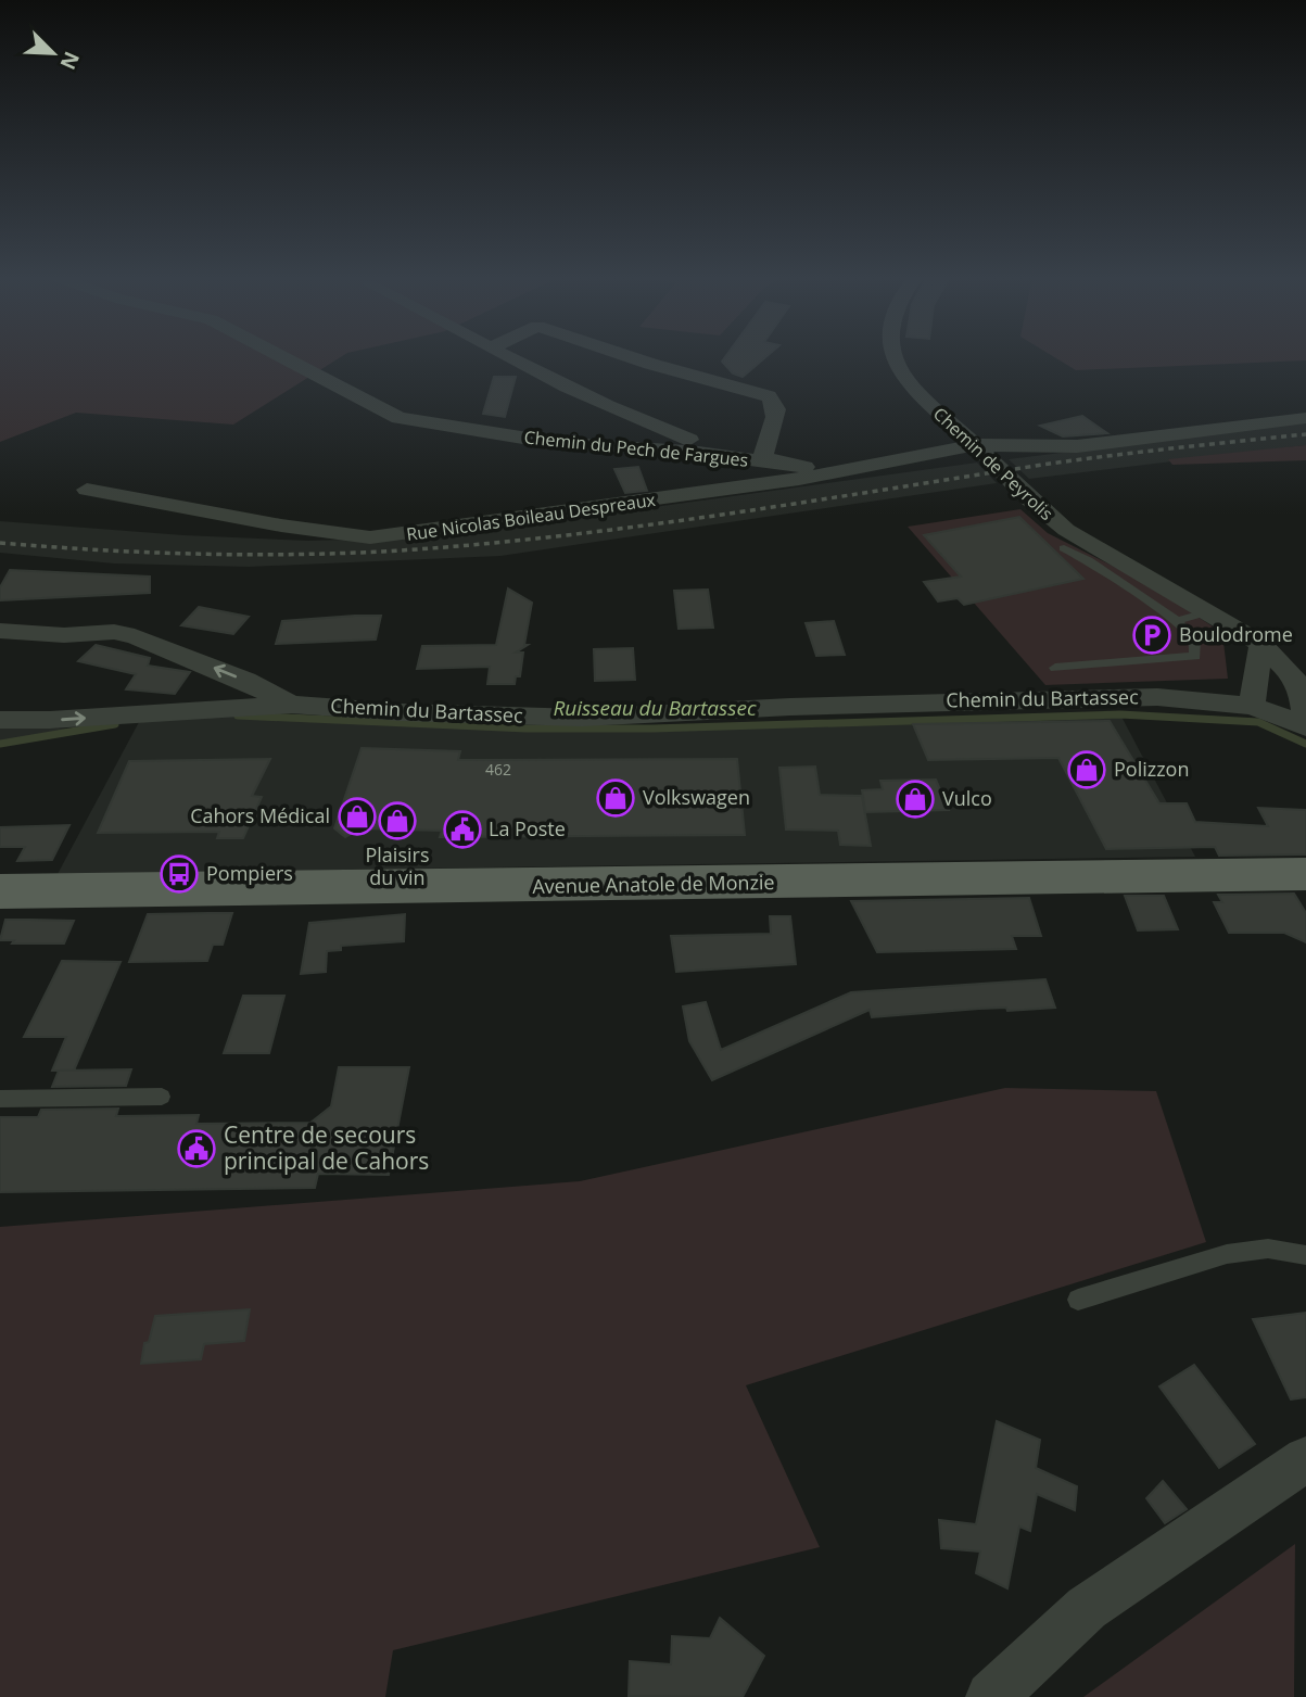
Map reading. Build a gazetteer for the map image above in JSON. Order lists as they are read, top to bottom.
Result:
{
  "streets": {
    "main road": ["Avenue Anatole de Monzie"],
    "street": [
      "Chemin du Pech de Fargues",
      "Chemin de Peyrolis",
      "Rue Nicolas Boileau Despreaux",
      "Chemin du Bartassec"
    ]
  },
  "crossings": [
    ["Chemin du Pech de Fargues", "Rue Nicolas Boileau Despreaux"],
    ["Chemin de Peyrolis", "Rue Nicolas Boileau Despreaux"],
    ["Chemin de Peyrolis", "Chemin du Bartassec"]
  ],
  "water": ["Ruisseau du Bartassec"],
  "places": {
    "parking": ["Boulodrome"],
    "shop": [
      "Polizzon",
      "Volkswagen",
      "Vulco",
      "Cahors Médical",
      "Plaisirs du vin"
    ],
    "public building": ["La Poste", "Centre de secours principal de Cahors"],
    "bus stop": ["Pompiers"]
  },
  "house_numbers": ["462"],
  "north": "bottom right"
}
